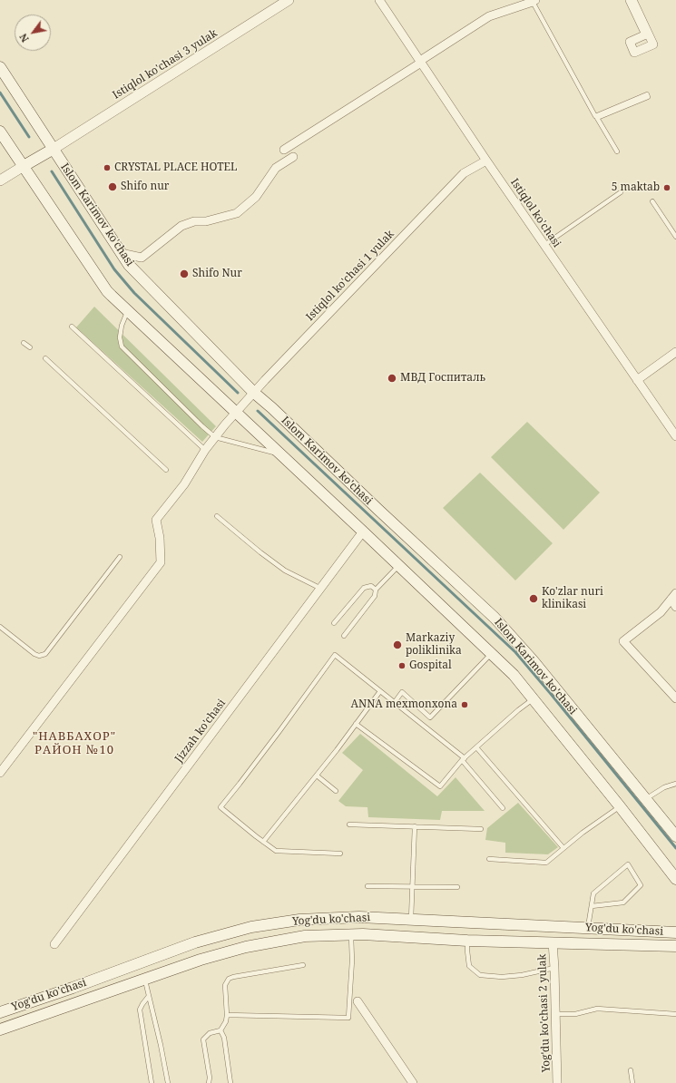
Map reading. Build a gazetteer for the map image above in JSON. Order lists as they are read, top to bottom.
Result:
{
  "streets": {
    "main road": ["Islom Karimov ko'chasi", "Yog'du ko'chasi"],
    "street": [
      "Istiqlol ko'chasi 3 yulak",
      "Istiqlol ko'chasi",
      "Istiqlol ko'chasi 1 yulak",
      "Jizzah ko'chasi",
      "Yog'du ko'chasi 2 yulak"
    ]
  },
  "crossings": [
    ["Istiqlol ko'chasi 3 yulak", "Islom Karimov ko'chasi"],
    ["Istiqlol ko'chasi", "Istiqlol ko'chasi 1 yulak"],
    ["Islom Karimov ko'chasi", "Istiqlol ko'chasi 1 yulak"],
    ["Islom Karimov ko'chasi", "Jizzah ko'chasi"],
    ["Yog'du ko'chasi", "Yog'du ko'chasi 2 yulak"]
  ],
  "districts": ["\"НАВБАХОР\" РАЙОН №10"],
  "places": [
    "CRYSTAL PLACE HOTEL",
    "Shifo nur",
    "5 maktab",
    "Shifo Nur",
    "МВД Госпиталь",
    "Ko'zlar nuri klinikasi",
    "Markaziy poliklinika",
    "Gospital",
    "ANNA mexmonxona"
  ],
  "north": "bottom left"
}
